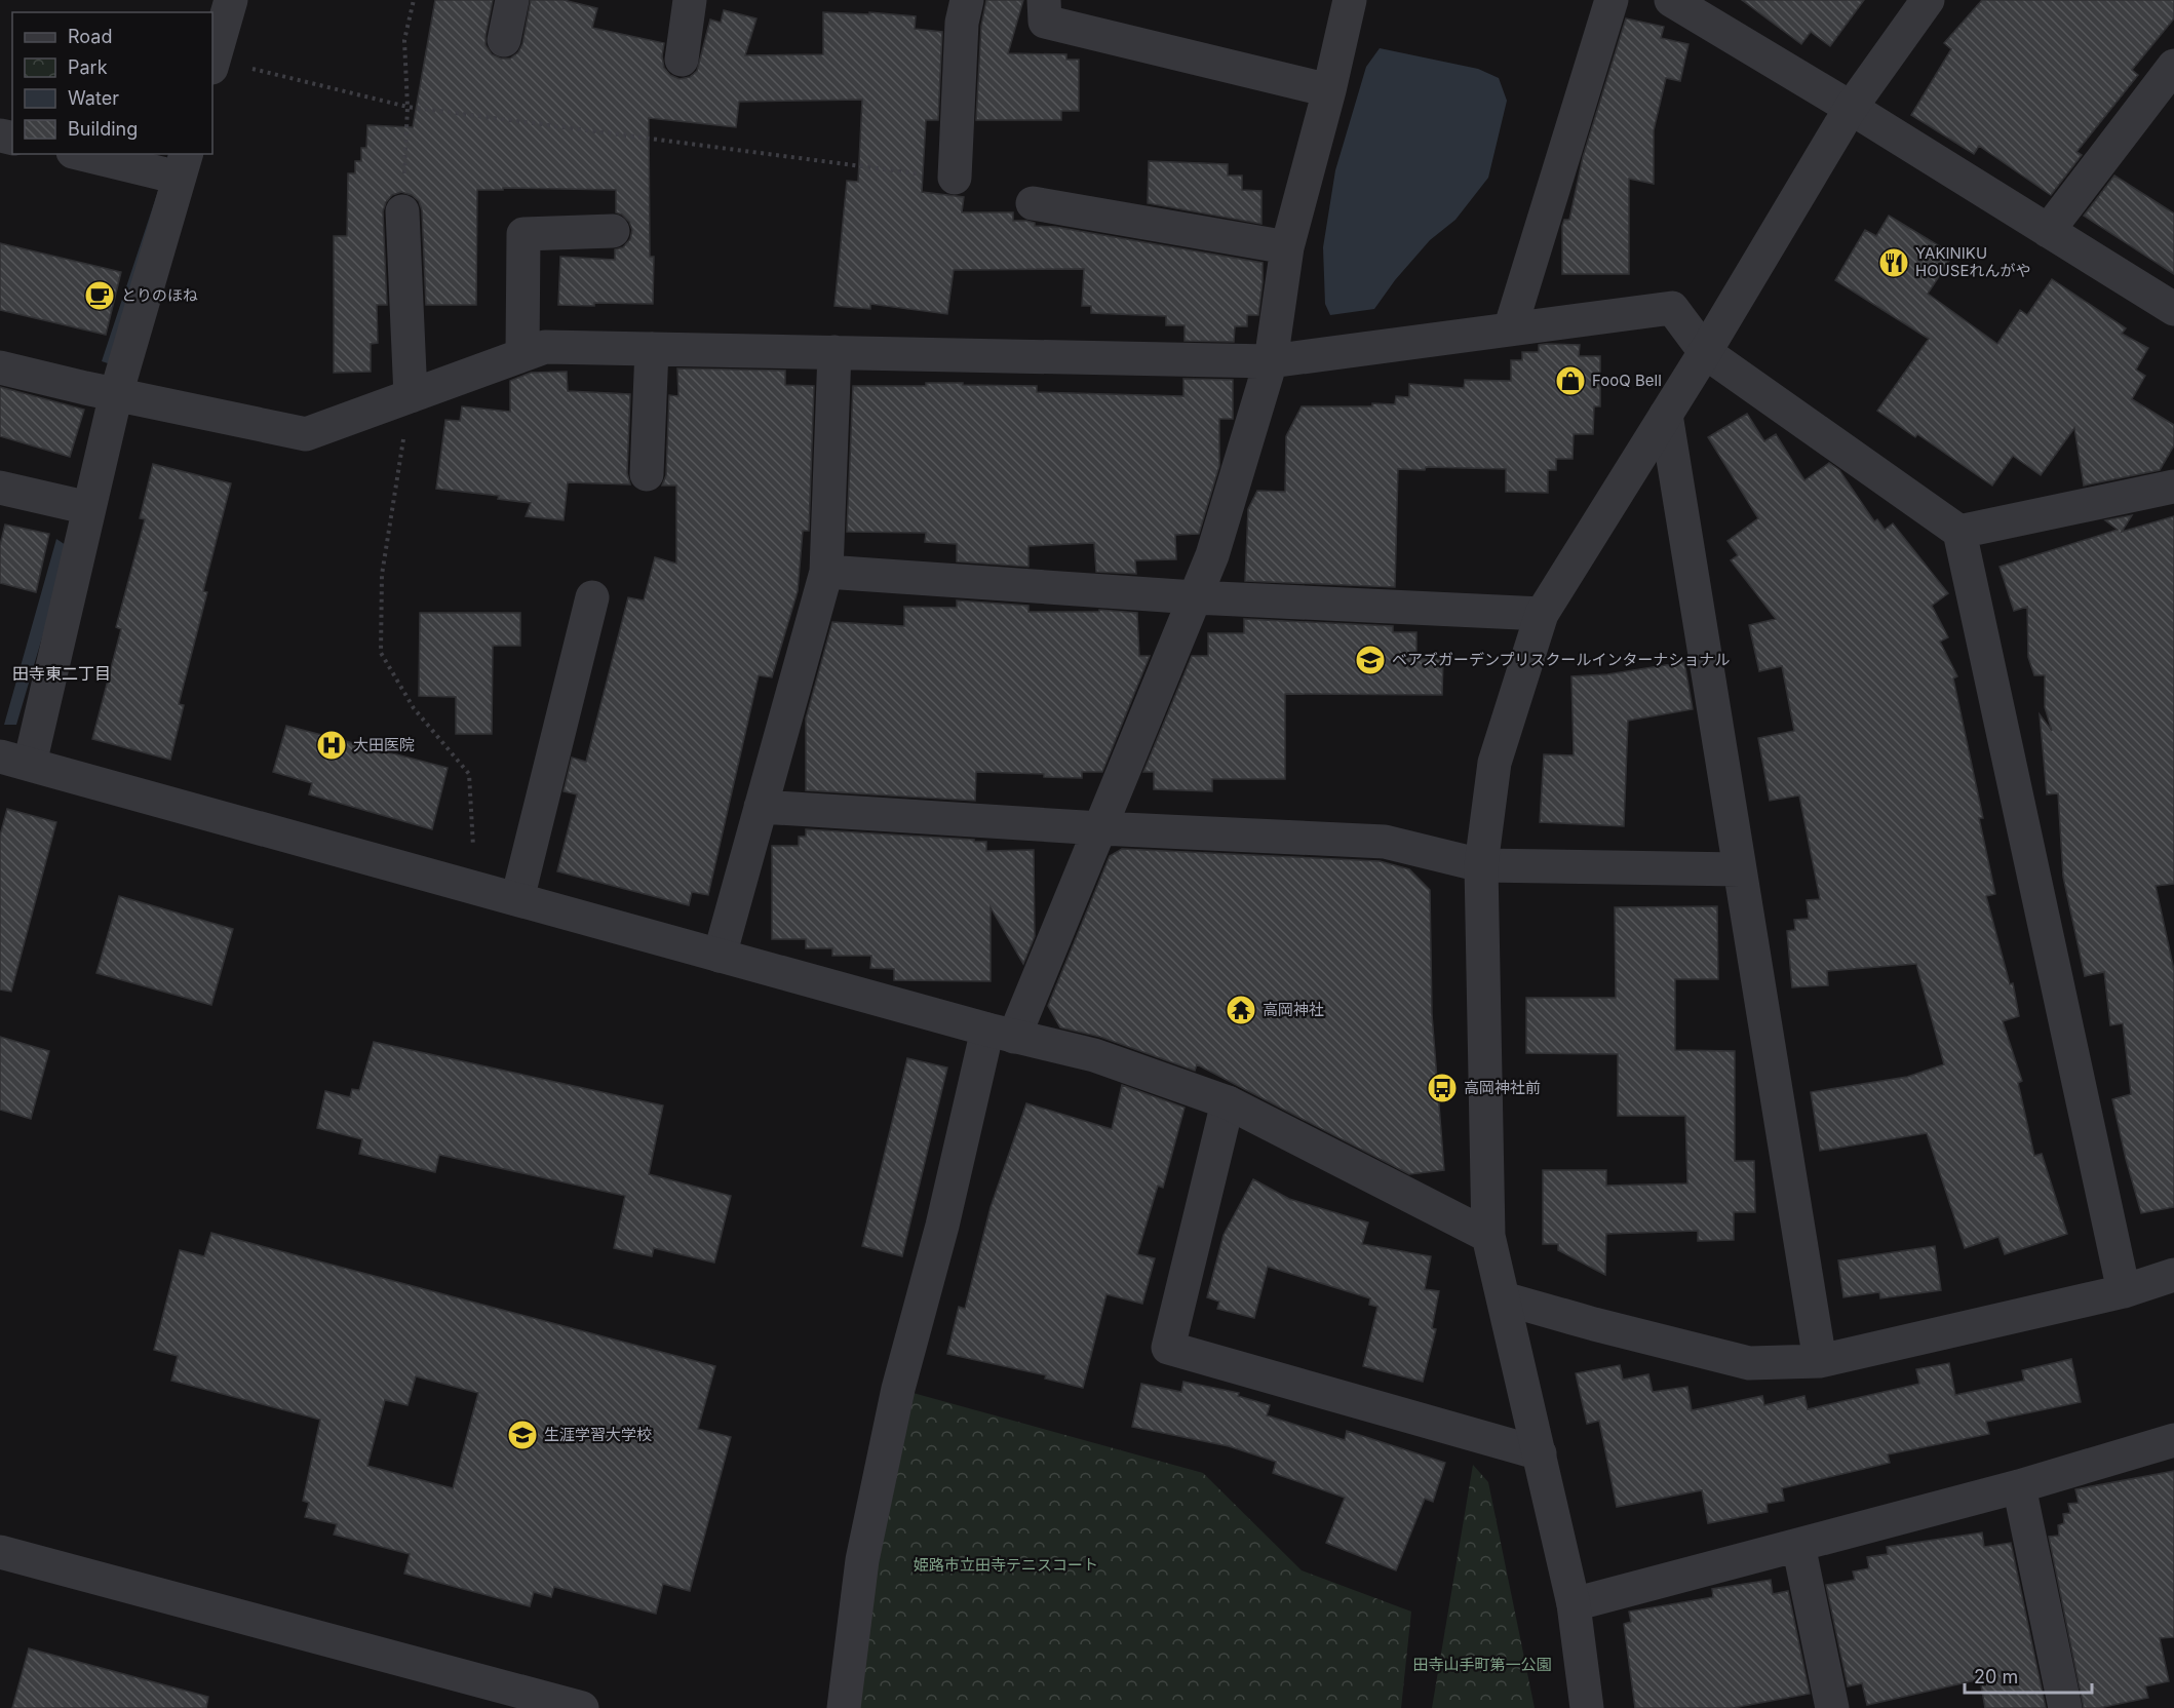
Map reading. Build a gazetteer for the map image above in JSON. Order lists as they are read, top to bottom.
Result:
{
  "districts": ["田寺東二丁目"],
  "parks": ["姫路市立田寺テニスコート", "田寺山手町第一公園"],
  "places": {
    "restaurant": ["YAKINIKU HOUSEれんがや"],
    "cafe": ["とりのほね"],
    "shop": ["FooQ Bell"],
    "school or university": ["ベアズガーデンプリスクールインターナショナル", "生涯学習大学校"],
    "hospital": ["大田医院"],
    "temple": ["高岡神社"],
    "bus stop": ["高岡神社前"]
  },
  "legend": [
    "Road",
    "Park",
    "Water",
    "Building"
  ],
  "scale_bar": "20 m"
}
